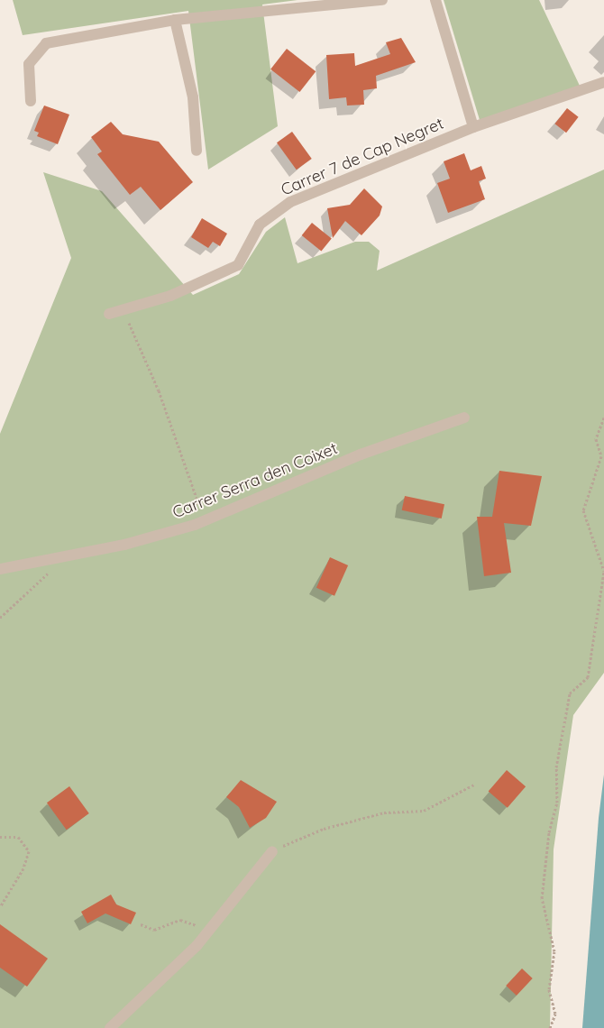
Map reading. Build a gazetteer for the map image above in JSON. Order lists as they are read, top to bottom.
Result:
{
  "streets": {
    "street": ["Carrer 7 de Cap Negret", "Carrer Serra den Coixet"]
  }
}
